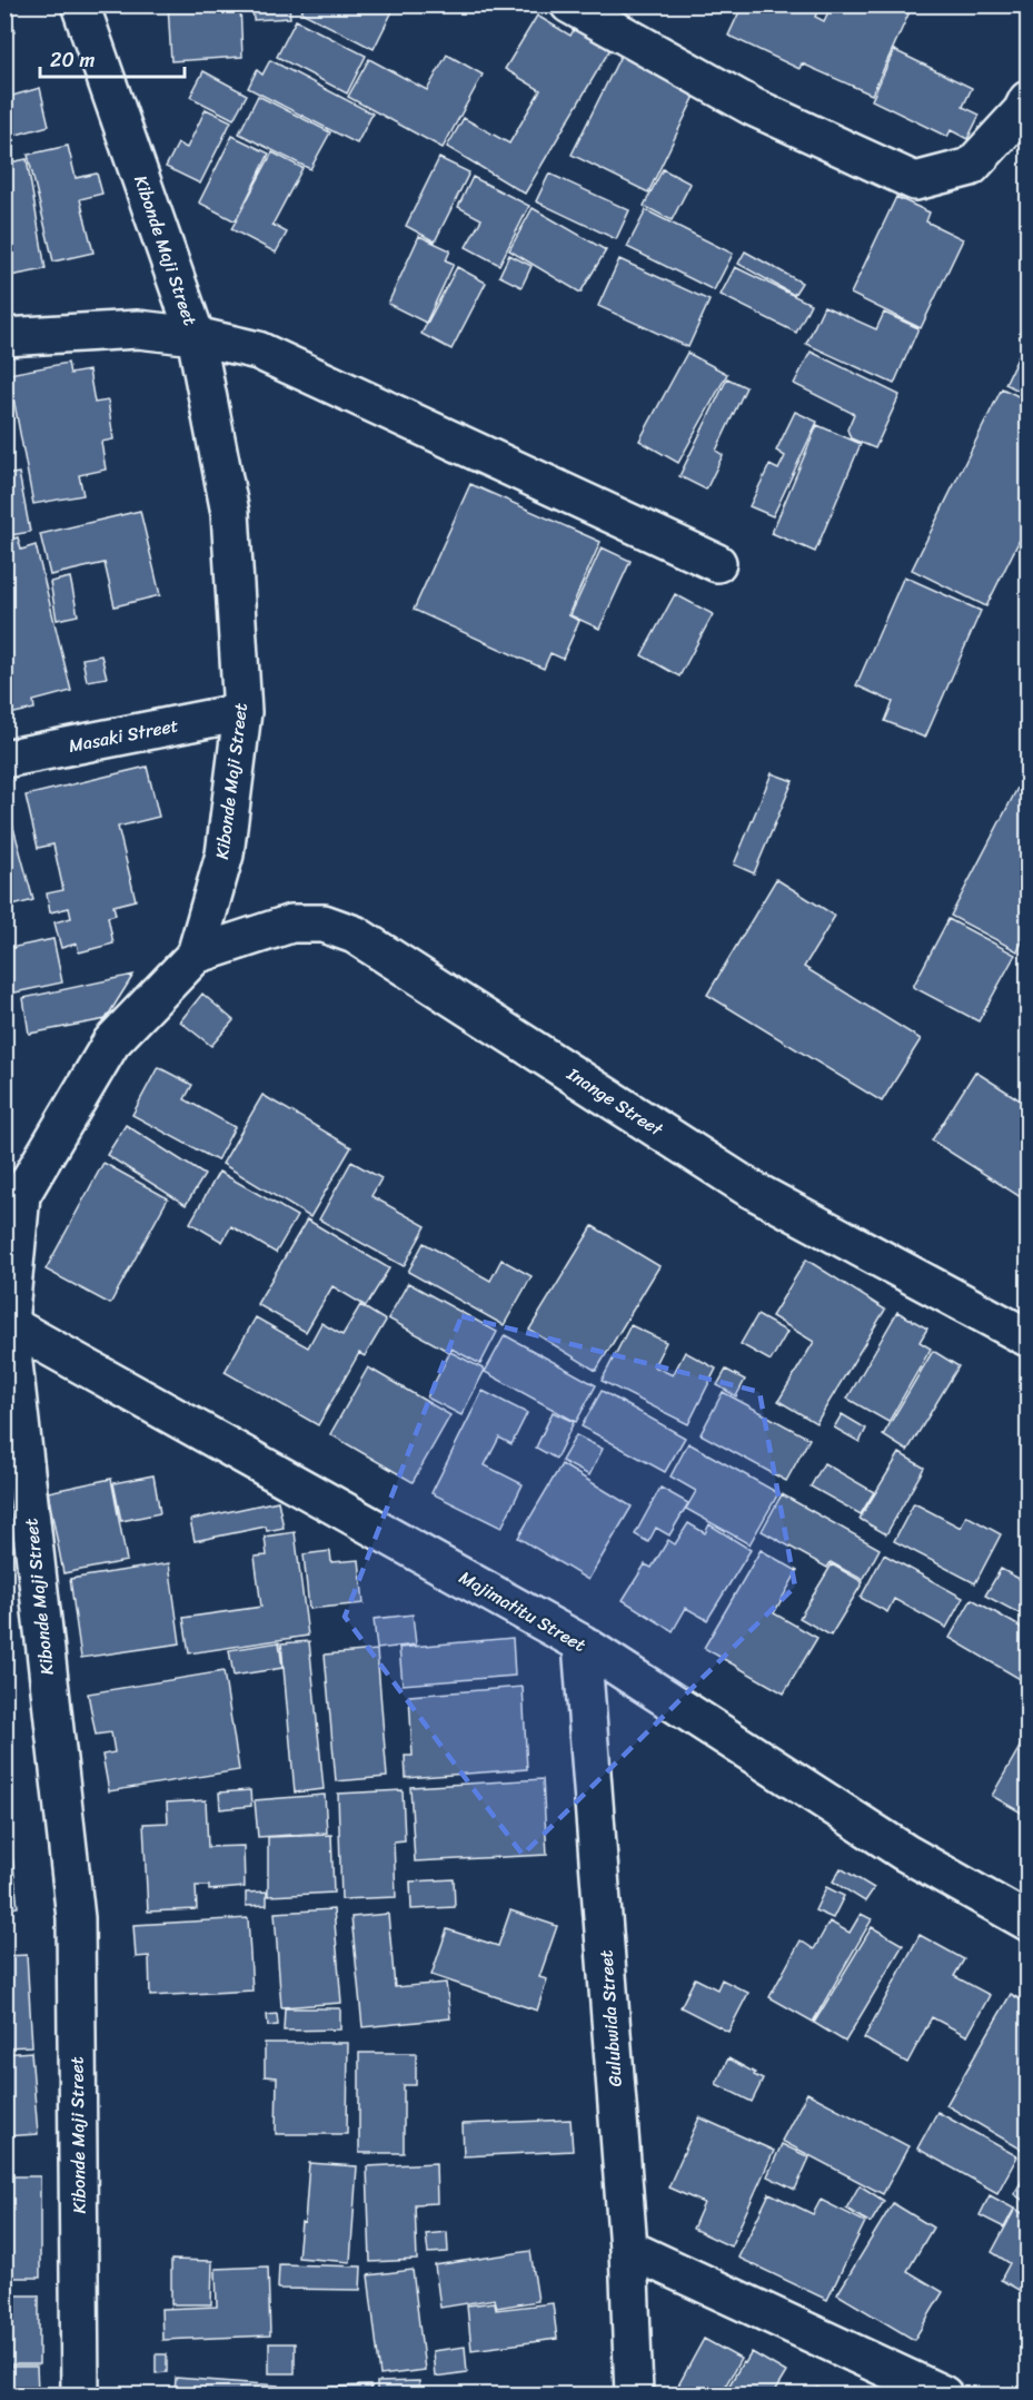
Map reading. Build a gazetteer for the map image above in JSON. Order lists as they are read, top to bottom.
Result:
{
  "streets": {
    "street": [
      "Kibonde Maji Street",
      "Masaki Street",
      "Inange Street",
      "Majimatitu Street",
      "Gulubwida Street"
    ]
  },
  "crossings": [
    ["Kibonde Maji Street", "Masaki Street"],
    ["Kibonde Maji Street", "Inange Street"],
    ["Kibonde Maji Street", "Majimatitu Street"],
    ["Majimatitu Street", "Gulubwida Street"]
  ],
  "scale_bar": "20 m"
}
